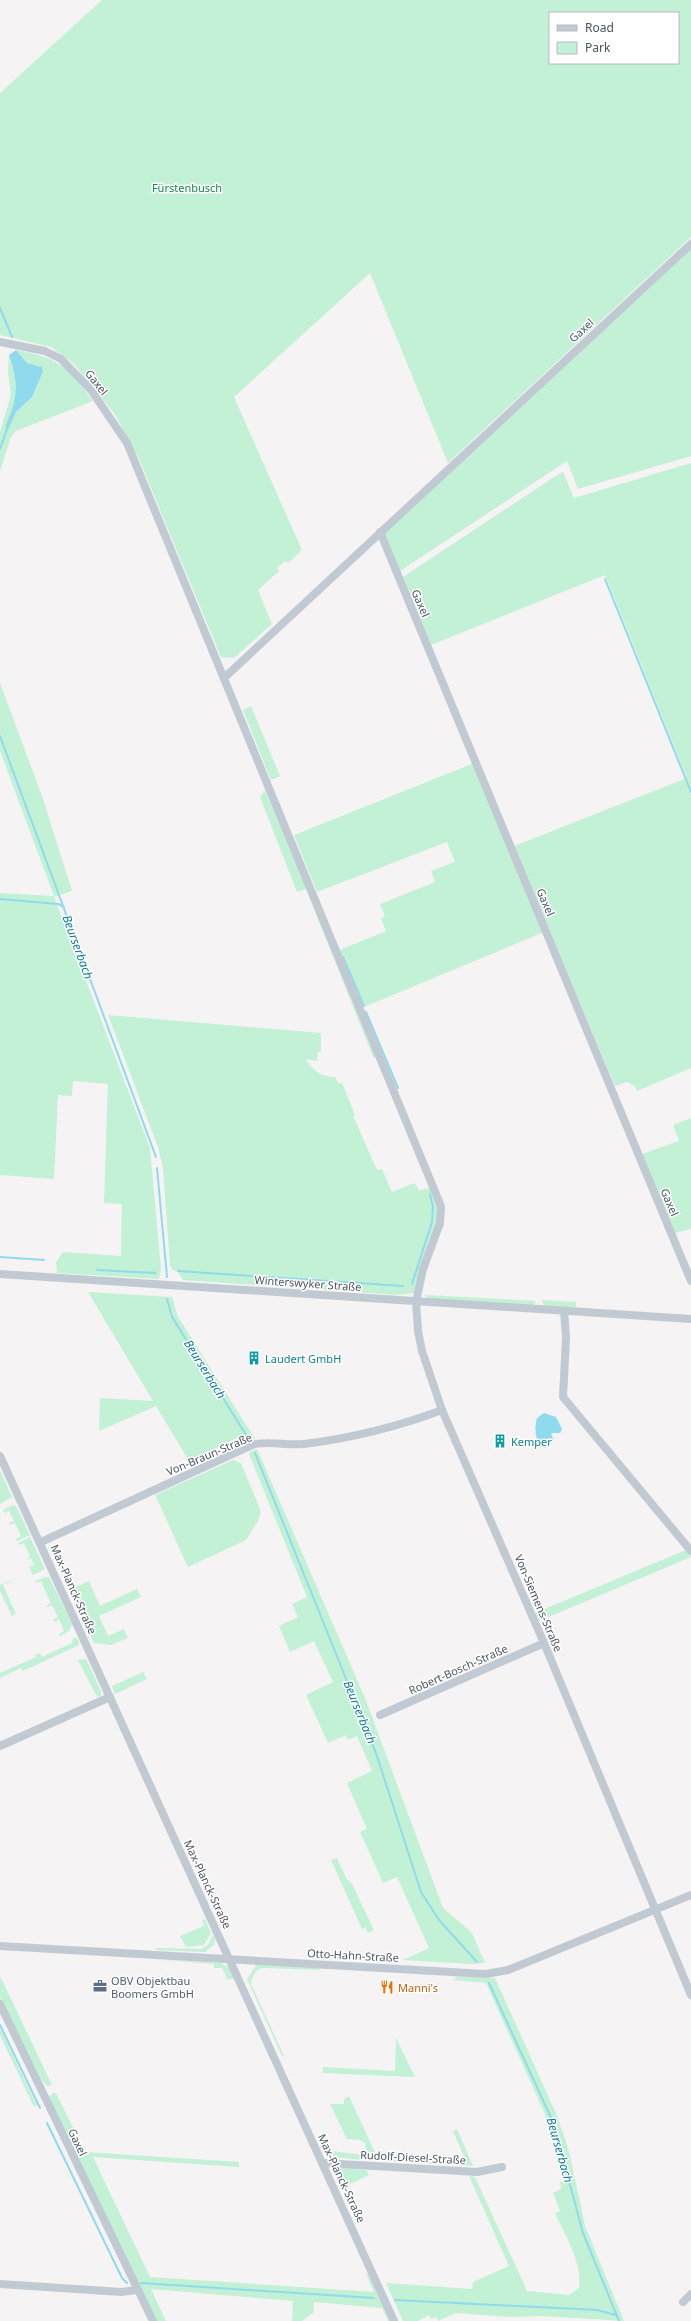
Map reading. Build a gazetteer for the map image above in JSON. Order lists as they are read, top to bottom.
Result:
{
  "streets": {
    "street": [
      "Gaxel",
      "Winterswyker Straße",
      "Von-Braun-Straße",
      "Max-Planck-Straße",
      "Von-Siemens-Straße",
      "Robert-Bosch-Straße",
      "Otto-Hahn-Straße",
      "Rudolf-Diesel-Straße"
    ]
  },
  "crossings": [
    ["Gaxel", "Von-Siemens-Straße"],
    ["Winterswyker Straße", "Von-Siemens-Straße"],
    ["Von-Braun-Straße", "Max-Planck-Straße"],
    ["Von-Braun-Straße", "Von-Siemens-Straße"],
    ["Max-Planck-Straße", "Otto-Hahn-Straße"],
    ["Max-Planck-Straße", "Rudolf-Diesel-Straße"],
    ["Von-Siemens-Straße", "Robert-Bosch-Straße"],
    ["Von-Siemens-Straße", "Otto-Hahn-Straße"]
  ],
  "water": ["Beurserbach"],
  "parks": ["Fürstenbusch"],
  "places": {
    "building": ["Laudert GmbH", "Kemper"],
    "office": ["OBV Objektbau Boomers GmbH"],
    "restaurant": ["Manni's"]
  },
  "legend": ["Road", "Park"]
}
